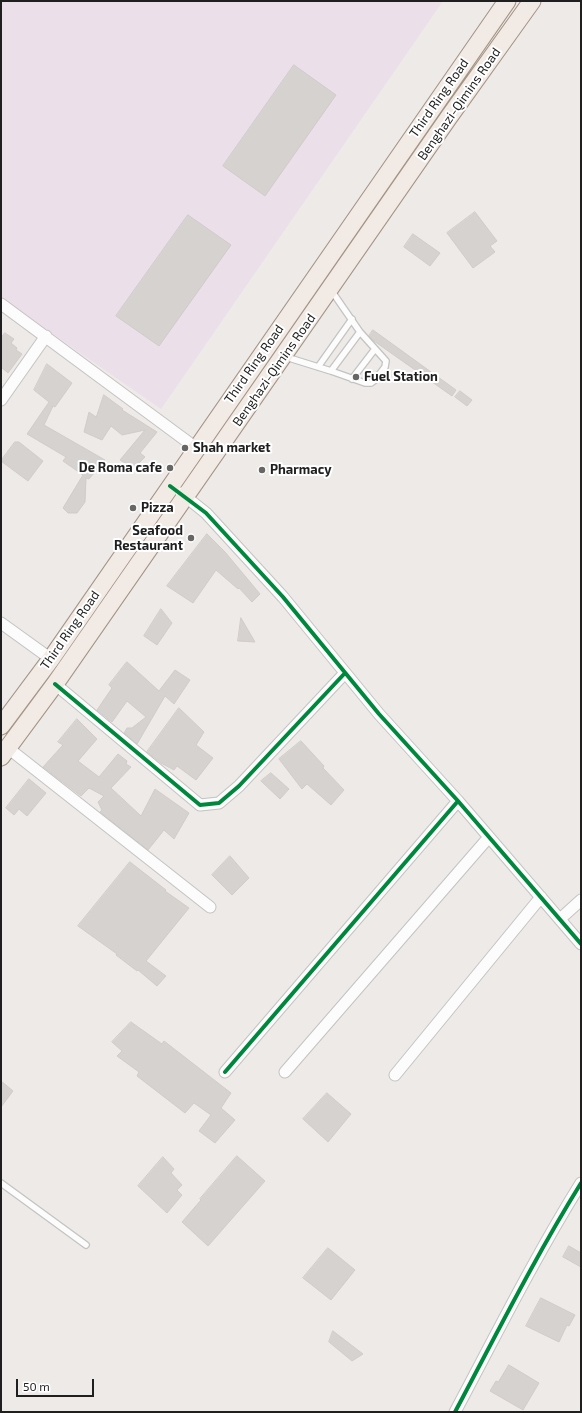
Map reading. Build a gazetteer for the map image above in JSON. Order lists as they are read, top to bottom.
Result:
{
  "streets": {
    "main road": ["Third Ring Road", "Benghazi-Qimins Road"]
  },
  "places": [
    "Fuel Station",
    "Shah market",
    "De Roma cafe",
    "Pharmacy",
    "Pizza",
    "Seafood Restaurant"
  ],
  "scale_bar": "50 m"
}
